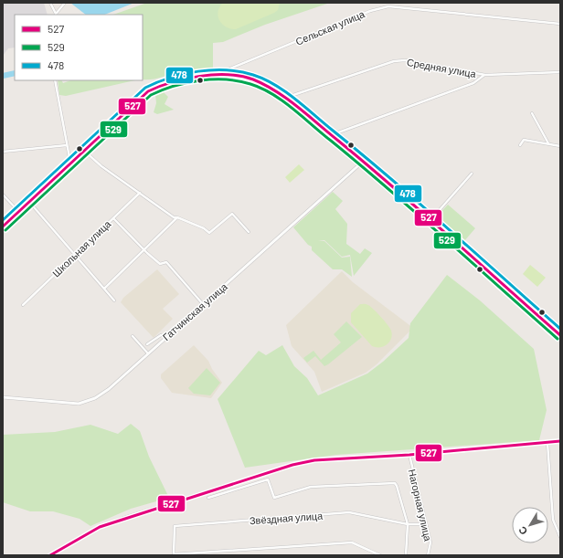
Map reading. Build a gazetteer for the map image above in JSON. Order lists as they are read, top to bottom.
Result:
{
  "streets": {
    "street": [
      "Сельская улица",
      "Средняя улица",
      "Школьная улица",
      "Гатчинская улица",
      "Нагорная улица",
      "Звёздная улица"
    ]
  },
  "crossings": [
    ["Нагорная улица", "Звёздная улица"]
  ],
  "lines": ["transit line 478", "transit line 527", "transit line 529"],
  "legend": ["527", "529", "478"],
  "north": "bottom left"
}
